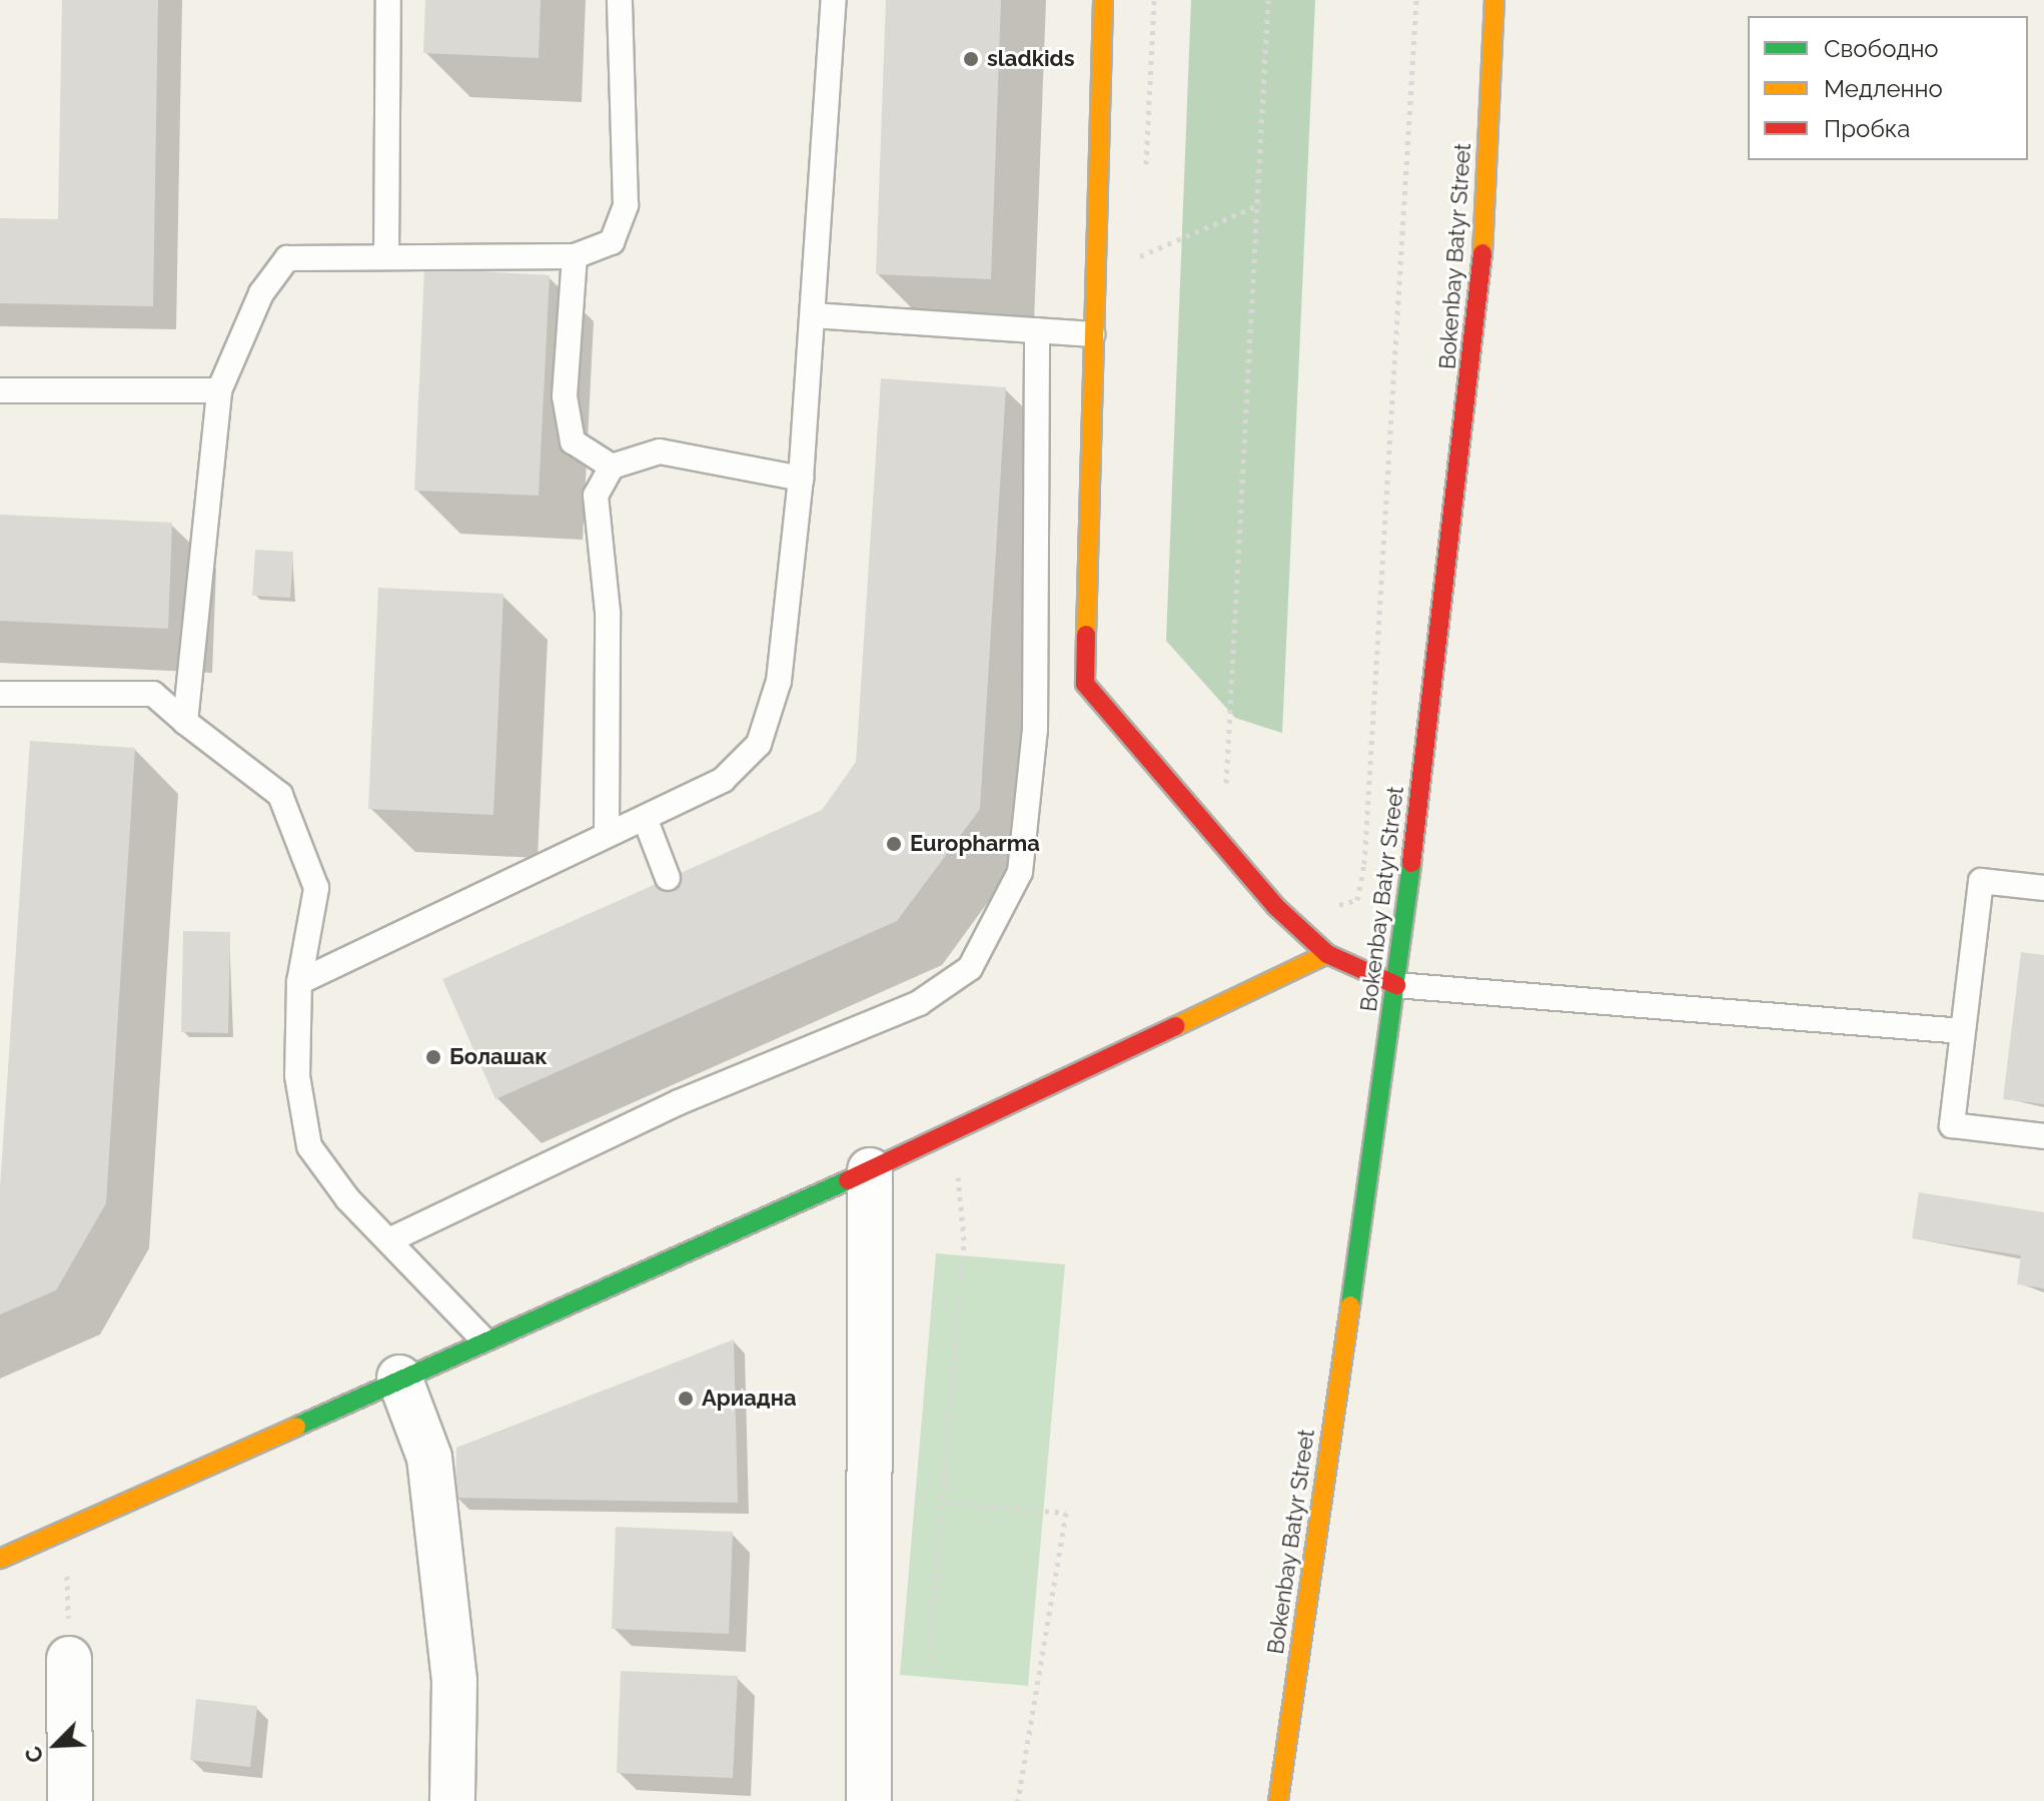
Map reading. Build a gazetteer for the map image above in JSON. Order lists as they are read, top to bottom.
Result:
{
  "streets": {
    "street": ["Bokenbay Batyr Street"]
  },
  "places": [
    "sladkids",
    "Europharma",
    "Болашак",
    "Ариадна"
  ],
  "legend": ["Свободно", "Медленно", "Пробка"],
  "north": "bottom left"
}
